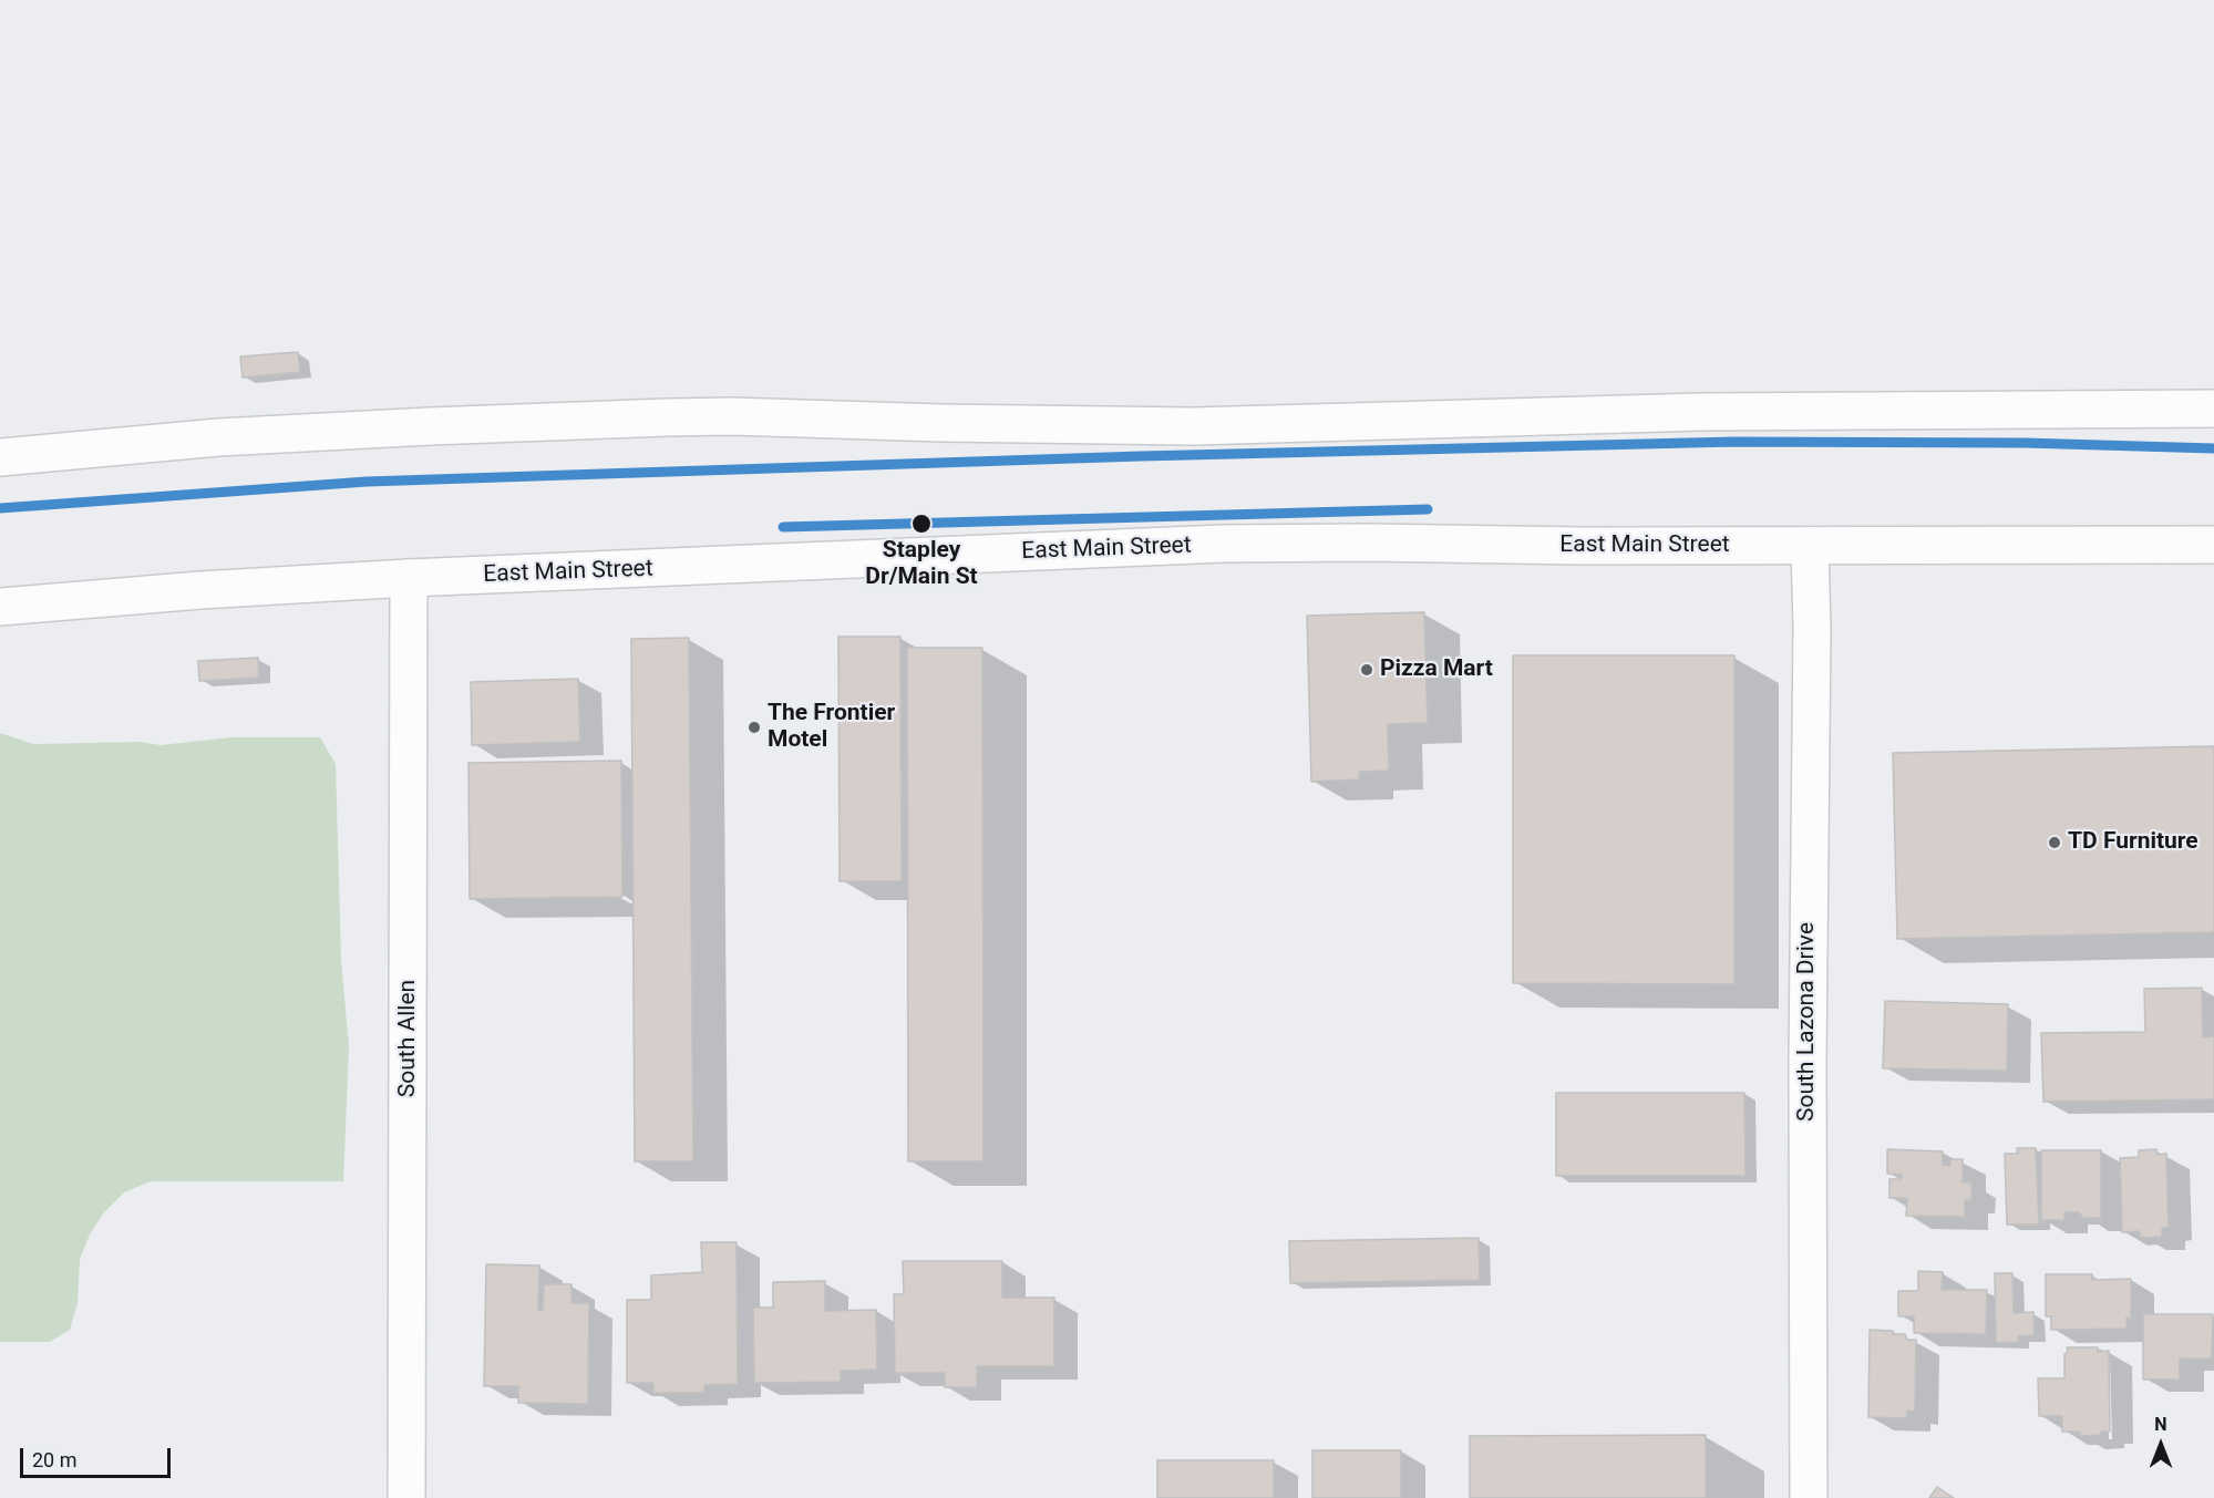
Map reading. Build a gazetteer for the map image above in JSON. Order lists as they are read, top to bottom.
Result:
{
  "streets": {
    "main road": ["East Main Street", "South Lazona Drive", "South Allen"]
  },
  "crossings": [
    ["East Main Street", "South Lazona Drive"],
    ["East Main Street", "South Allen"]
  ],
  "places": [
    "Stapley Dr/Main St",
    "Pizza Mart",
    "The Frontier Motel",
    "TD Furniture"
  ],
  "scale_bar": "20 m",
  "north": "top"
}
